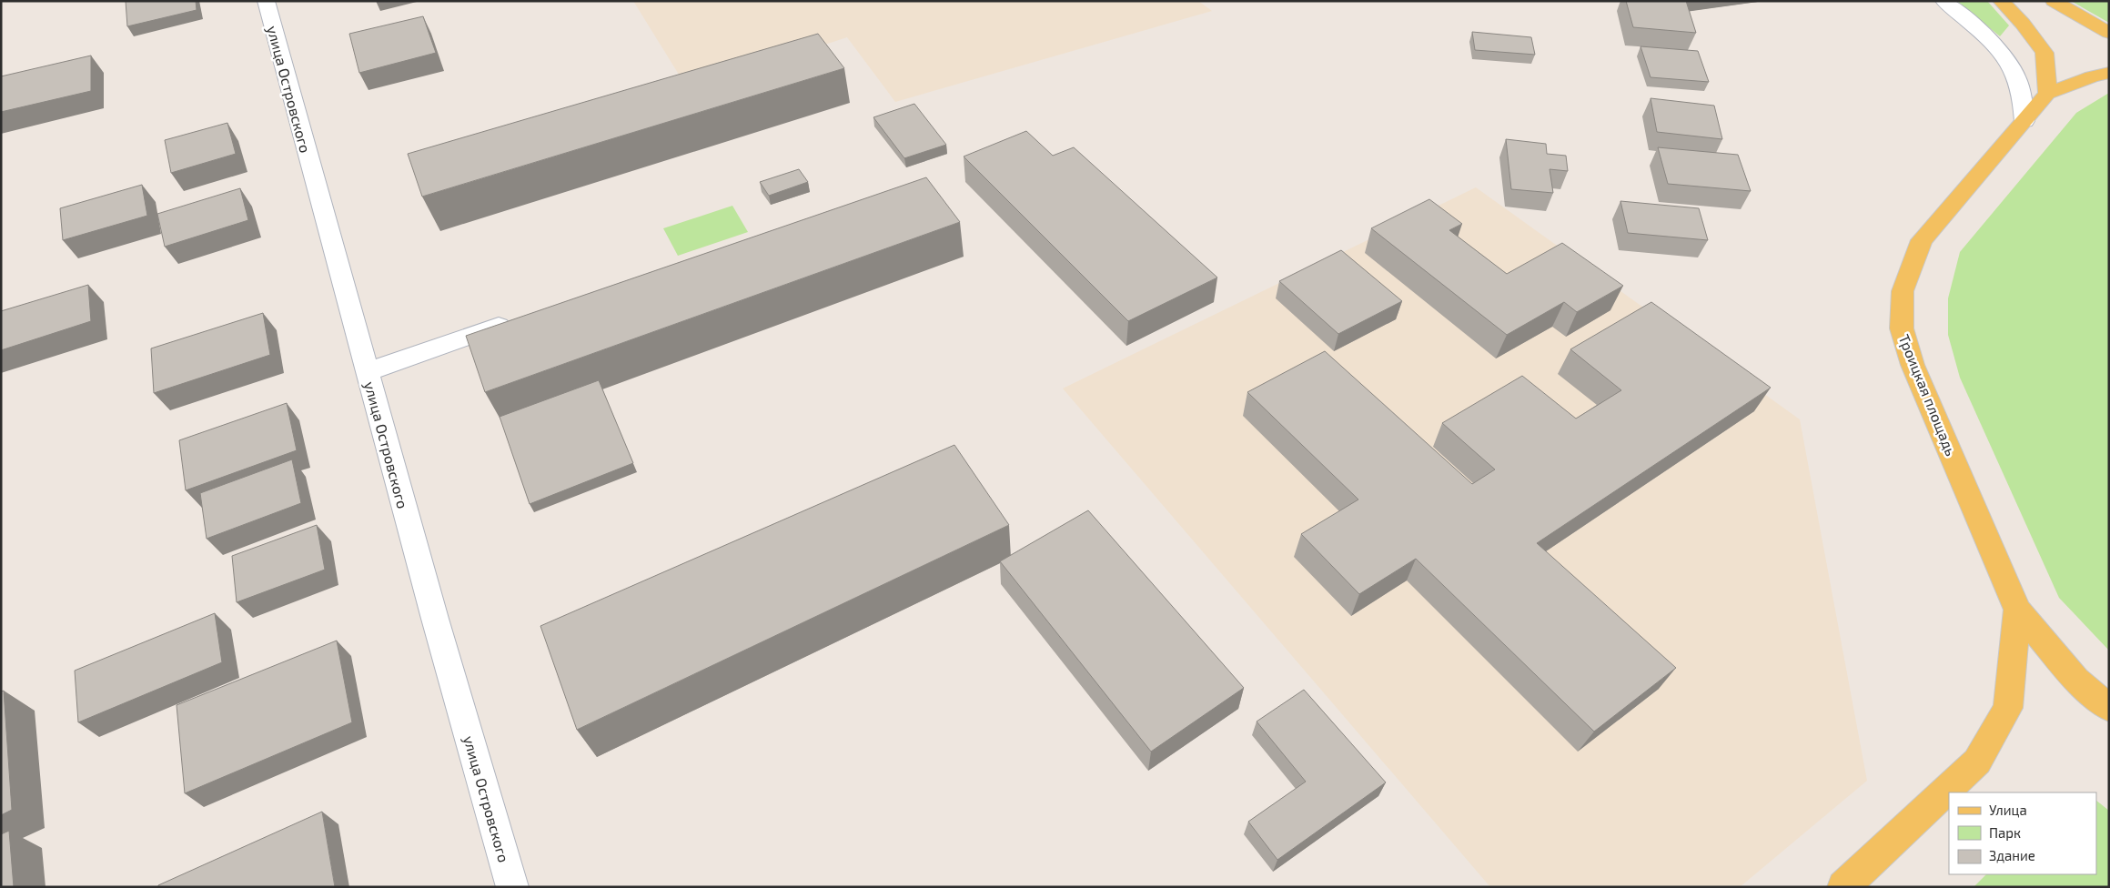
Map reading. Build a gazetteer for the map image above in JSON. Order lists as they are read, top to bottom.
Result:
{
  "streets": {
    "main road": ["Троицкая площадь"],
    "street": ["улица Островского"]
  },
  "legend": ["Улица", "Парк", "Здание"]
}
